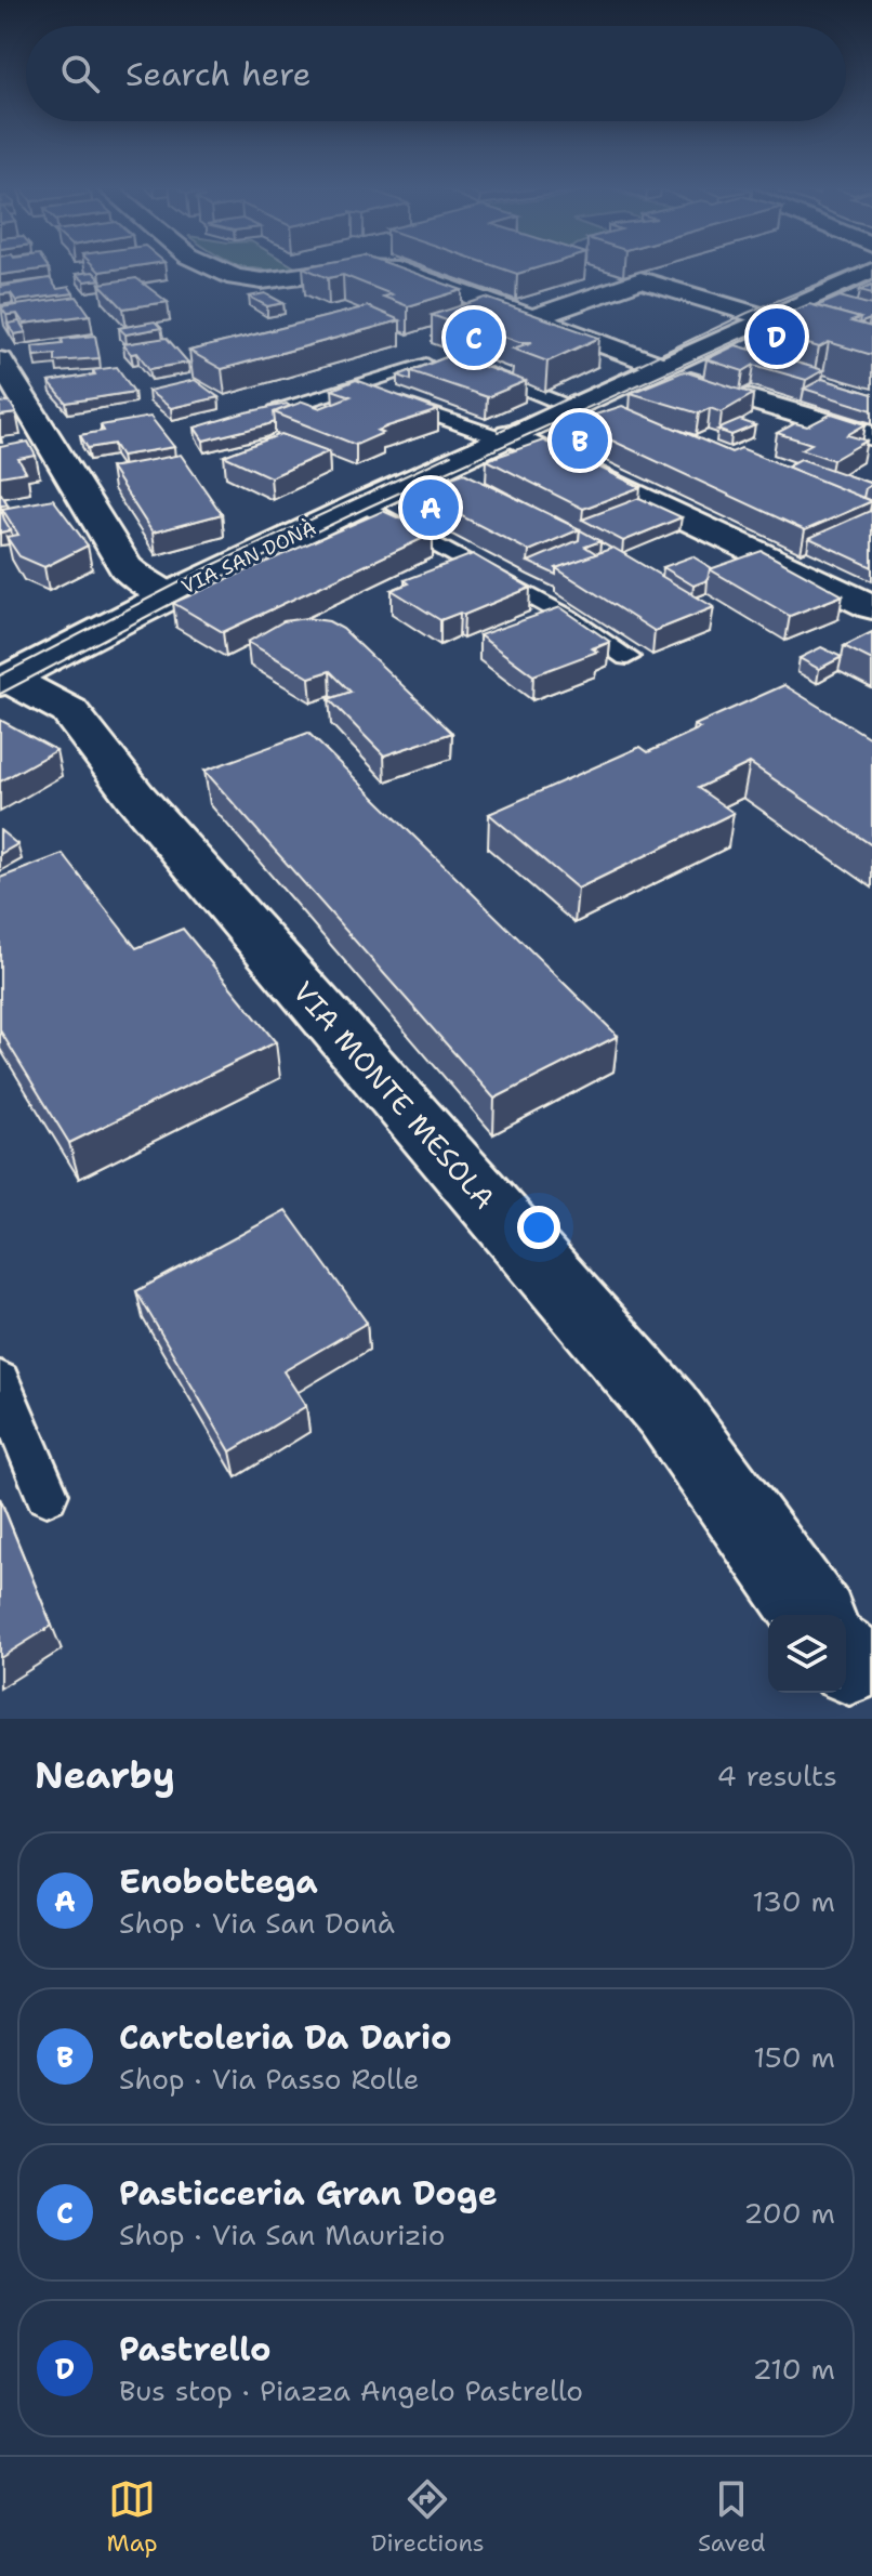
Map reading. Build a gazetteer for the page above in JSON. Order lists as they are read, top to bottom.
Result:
{
  "streets": {
    "street": ["VIA SAN DONÀ", "VIA MONTE MESOLA"]
  },
  "crossings": [
    ["VIA SAN DONÀ", "VIA MONTE MESOLA"]
  ],
  "page": {
    "search": "Search here",
    "pins": [
      "D",
      "C",
      "B",
      "A"
    ],
    "heading": ["Nearby", "4 results"],
    "list": [
      {
        "mark": "A",
        "name": "Enobottega",
        "note": "Shop · Via San Donà",
        "value": "130 m"
      },
      {
        "mark": "B",
        "name": "Cartoleria Da Dario",
        "note": "Shop · Via Passo Rolle",
        "value": "150 m"
      },
      {
        "mark": "C",
        "name": "Pasticceria Gran Doge",
        "note": "Shop · Via San Maurizio",
        "value": "200 m"
      },
      {
        "mark": "D",
        "name": "Pastrello",
        "note": "Bus stop · Piazza Angelo Pastrello",
        "value": "210 m"
      }
    ],
    "nav": ["Map", "Directions", "Saved"]
  }
}
